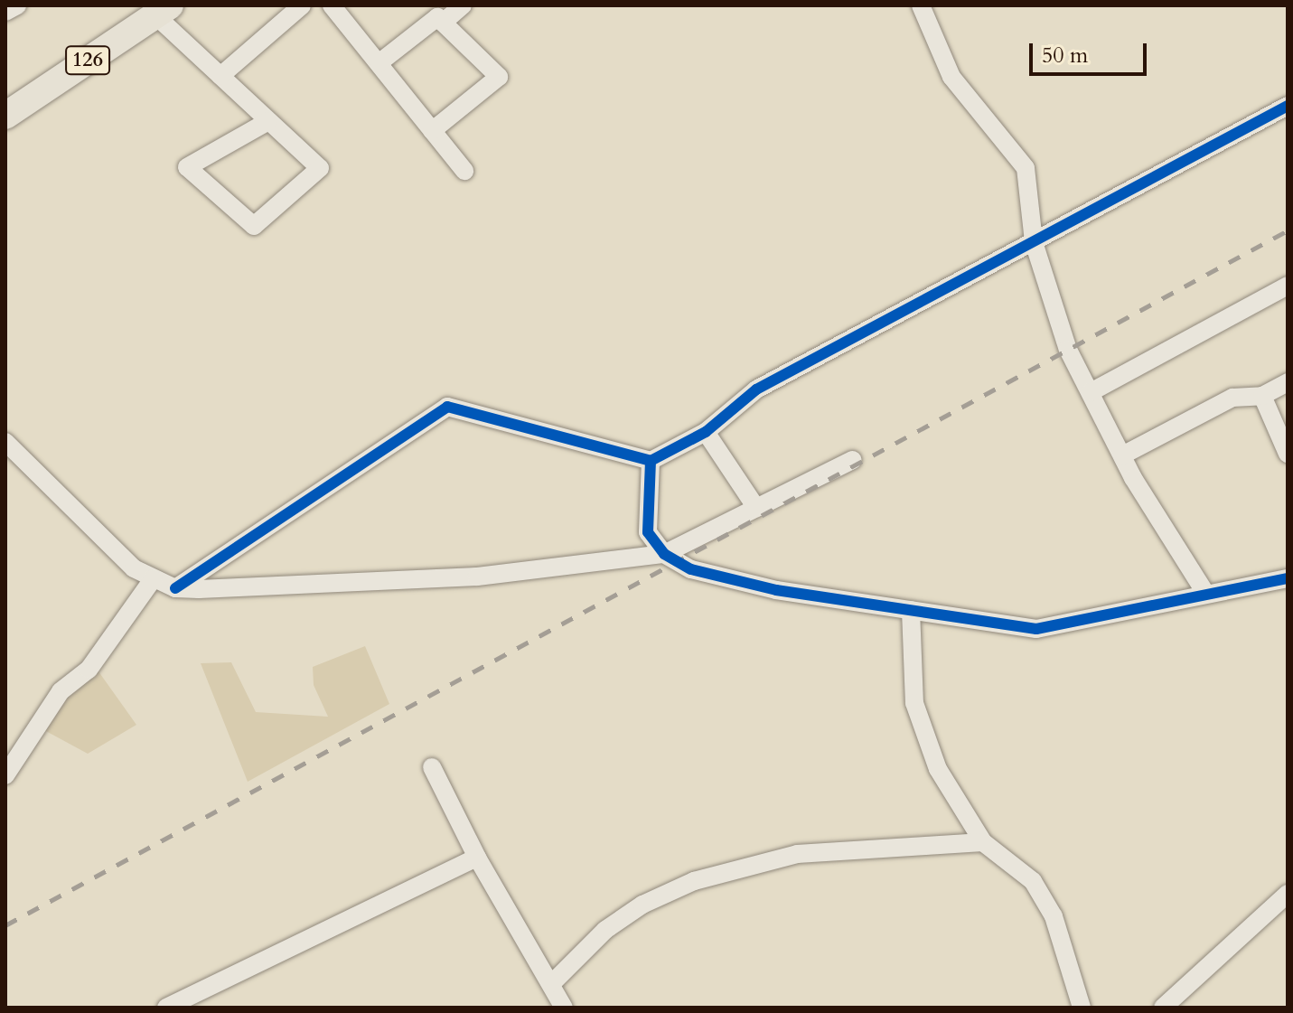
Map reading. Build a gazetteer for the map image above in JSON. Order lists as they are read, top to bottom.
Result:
{
  "streets": {
    "highway": ["126"]
  },
  "scale_bar": "50 m"
}
